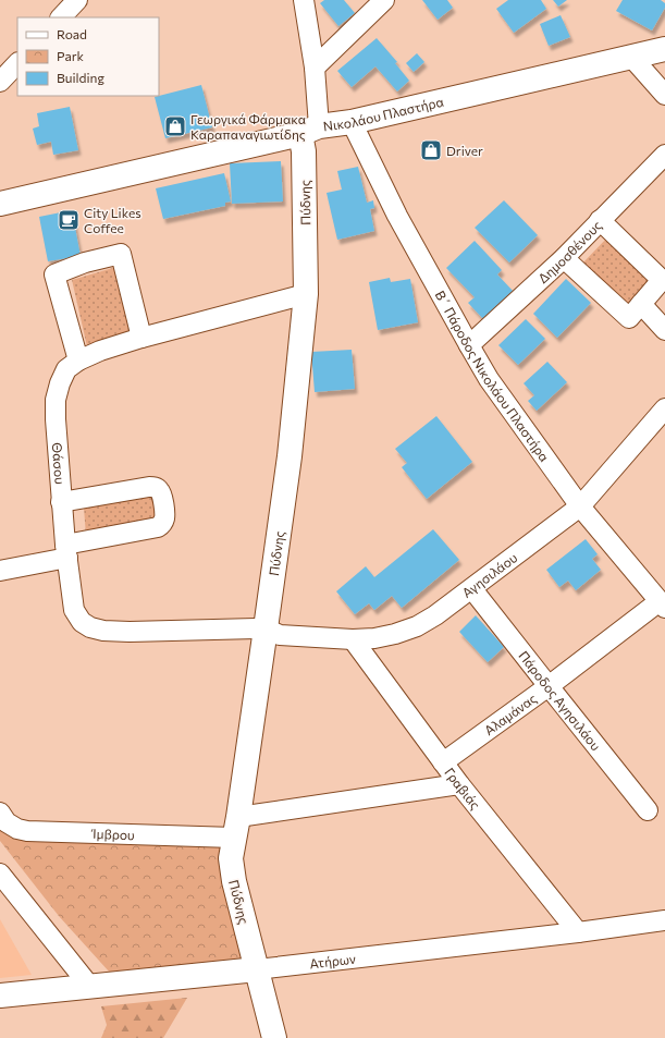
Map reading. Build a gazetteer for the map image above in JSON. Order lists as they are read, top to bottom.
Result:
{
  "streets": {
    "street": [
      "Νικολάου Πλαστήρα",
      "Πύδνης",
      "Δημοσθένους",
      "Β΄ Πάροδος Νικολάου Πλαστήρα",
      "Θάσου",
      "Αγησιλάου",
      "Πάροδος Αγησιλάου",
      "Αλαμάνας",
      "Γραβιάς",
      "Ίμβρου",
      "Ατήρων"
    ]
  },
  "crossings": [
    ["Νικολάου Πλαστήρα", "Πύδνης"],
    ["Νικολάου Πλαστήρα", "Β΄ Πάροδος Νικολάου Πλαστήρα"],
    ["Πύδνης", "Θάσου"],
    ["Πύδνης", "Αγησιλάου"],
    ["Πύδνης", "Ίμβρου"],
    ["Πύδνης", "Ατήρων"],
    ["Δημοσθένους", "Β΄ Πάροδος Νικολάου Πλαστήρα"],
    ["Β΄ Πάροδος Νικολάου Πλαστήρα", "Αγησιλάου"],
    ["Β΄ Πάροδος Νικολάου Πλαστήρα", "Αλαμάνας"],
    ["Θάσου", "Αγησιλάου"],
    ["Αγησιλάου", "Πάροδος Αγησιλάου"],
    ["Αγησιλάου", "Γραβιάς"],
    ["Πάροδος Αγησιλάου", "Αλαμάνας"],
    ["Αλαμάνας", "Γραβιάς"],
    ["Γραβιάς", "Ίμβρου"],
    ["Γραβιάς", "Ατήρων"]
  ],
  "places": {
    "shop": ["Γεωργικά Φάρμακα Καραπαναγιωτίδης", "Driver"],
    "cafe": ["City Likes Coffee"]
  },
  "legend": ["Road", "Park", "Building"]
}
